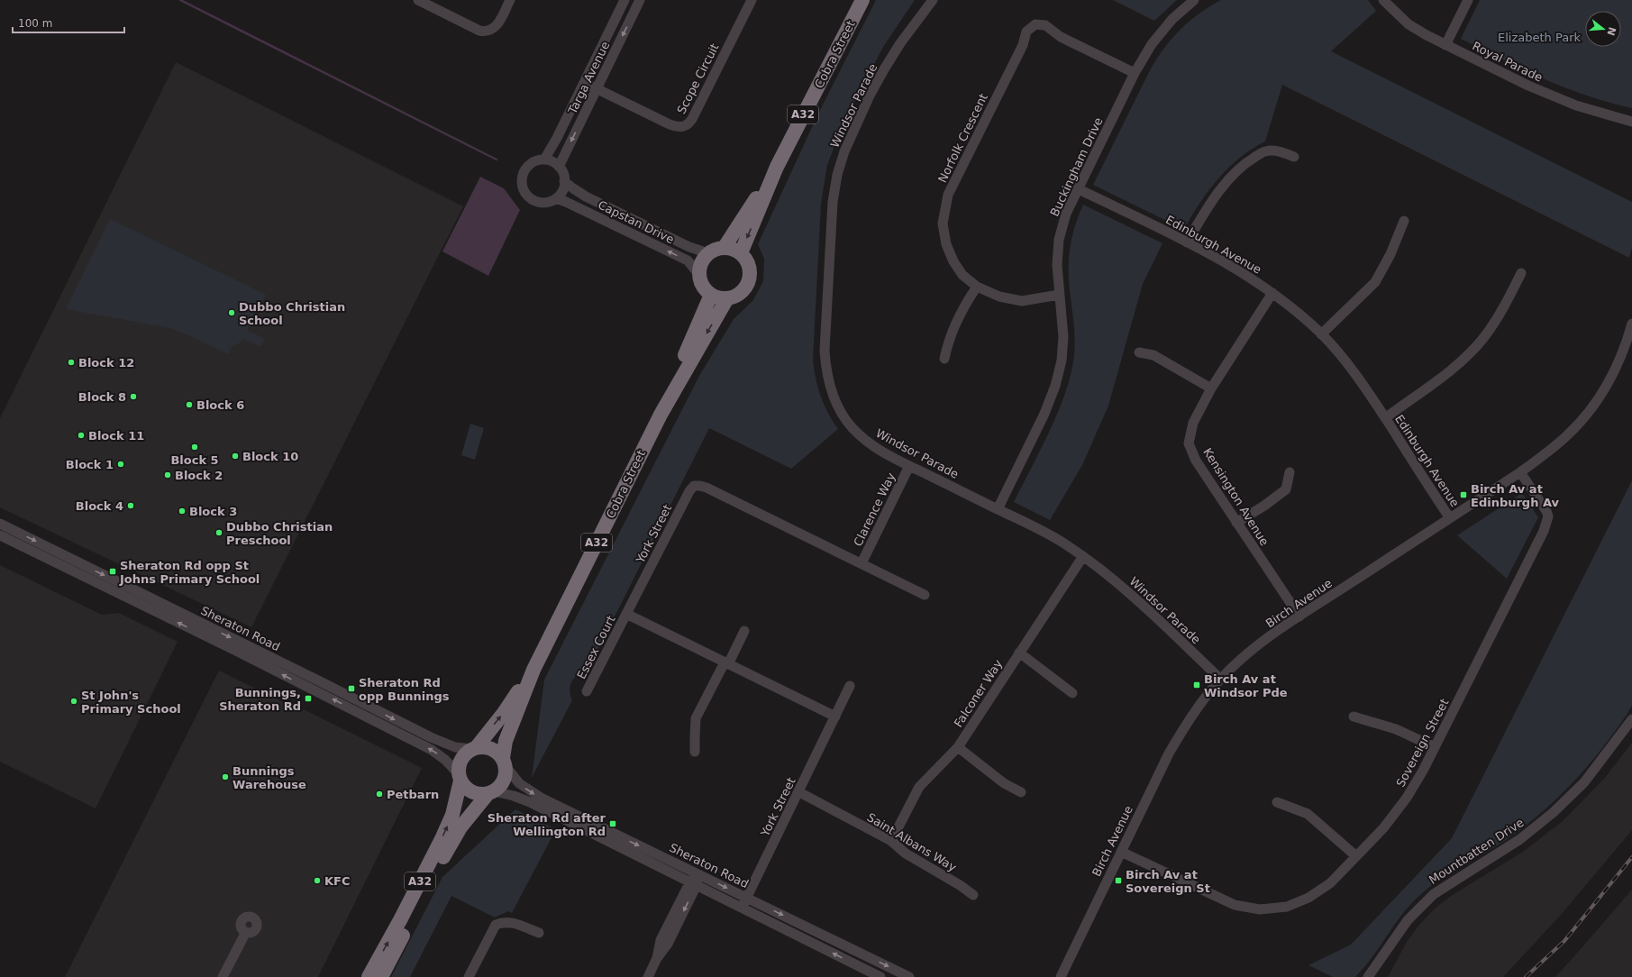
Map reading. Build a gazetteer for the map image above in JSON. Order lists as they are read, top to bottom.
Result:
{
  "streets": {
    "highway": ["Cobra Street", "A32"],
    "street": [
      "Royal Parade",
      "Targa Avenue",
      "Scope Circuit",
      "Windsor Parade",
      "Norfolk Crescent",
      "Buckingham Drive",
      "Capstan Drive",
      "Edinburgh Avenue",
      "Kensington Avenue",
      "Clarence Way",
      "York Street",
      "Birch Avenue",
      "Sheraton Road",
      "Essex Court",
      "Falconer Way",
      "Sovereign Street",
      "Saint Albans Way",
      "Mountbatten Drive"
    ]
  },
  "crossings": [
    ["Cobra Street", "A32"],
    ["Cobra Street", "Capstan Drive"],
    ["Cobra Street", "Sheraton Road"],
    ["Targa Avenue", "Scope Circuit"],
    ["Targa Avenue", "Capstan Drive"],
    ["Windsor Parade", "Buckingham Drive"],
    ["Windsor Parade", "Clarence Way"],
    ["Windsor Parade", "Birch Avenue"],
    ["Windsor Parade", "Falconer Way"],
    ["A32", "Sheraton Road"],
    ["Norfolk Crescent", "Buckingham Drive"],
    ["Buckingham Drive", "Edinburgh Avenue"],
    ["Edinburgh Avenue", "Kensington Avenue"],
    ["Edinburgh Avenue", "Birch Avenue"],
    ["Kensington Avenue", "Birch Avenue"],
    ["Clarence Way", "York Street"],
    ["York Street", "Sheraton Road"],
    ["York Street", "Essex Court"],
    ["York Street", "Saint Albans Way"],
    ["Birch Avenue", "Sovereign Street"],
    ["Falconer Way", "Saint Albans Way"]
  ],
  "parks": ["Elizabeth Park"],
  "places": {
    "other": [
      "Dubbo Christian School",
      "Block 12",
      "Block 8",
      "Block 6",
      "Block 11",
      "Block 5",
      "Block 10",
      "Block 1",
      "Block 2",
      "Block 4",
      "Block 3",
      "Dubbo Christian Preschool",
      "St John's Primary School",
      "Bunnings Warehouse",
      "Petbarn",
      "KFC"
    ],
    "transit": [
      "Birch Av at Edinburgh Av",
      "Sheraton Rd opp St Johns Primary School",
      "Birch Av at Windsor Pde",
      "Sheraton Rd opp Bunnings",
      "Bunnings, Sheraton Rd",
      "Sheraton Rd after Wellington Rd",
      "Birch Av at Sovereign St"
    ]
  },
  "scale_bar": "100 m",
  "north": "right"
}
